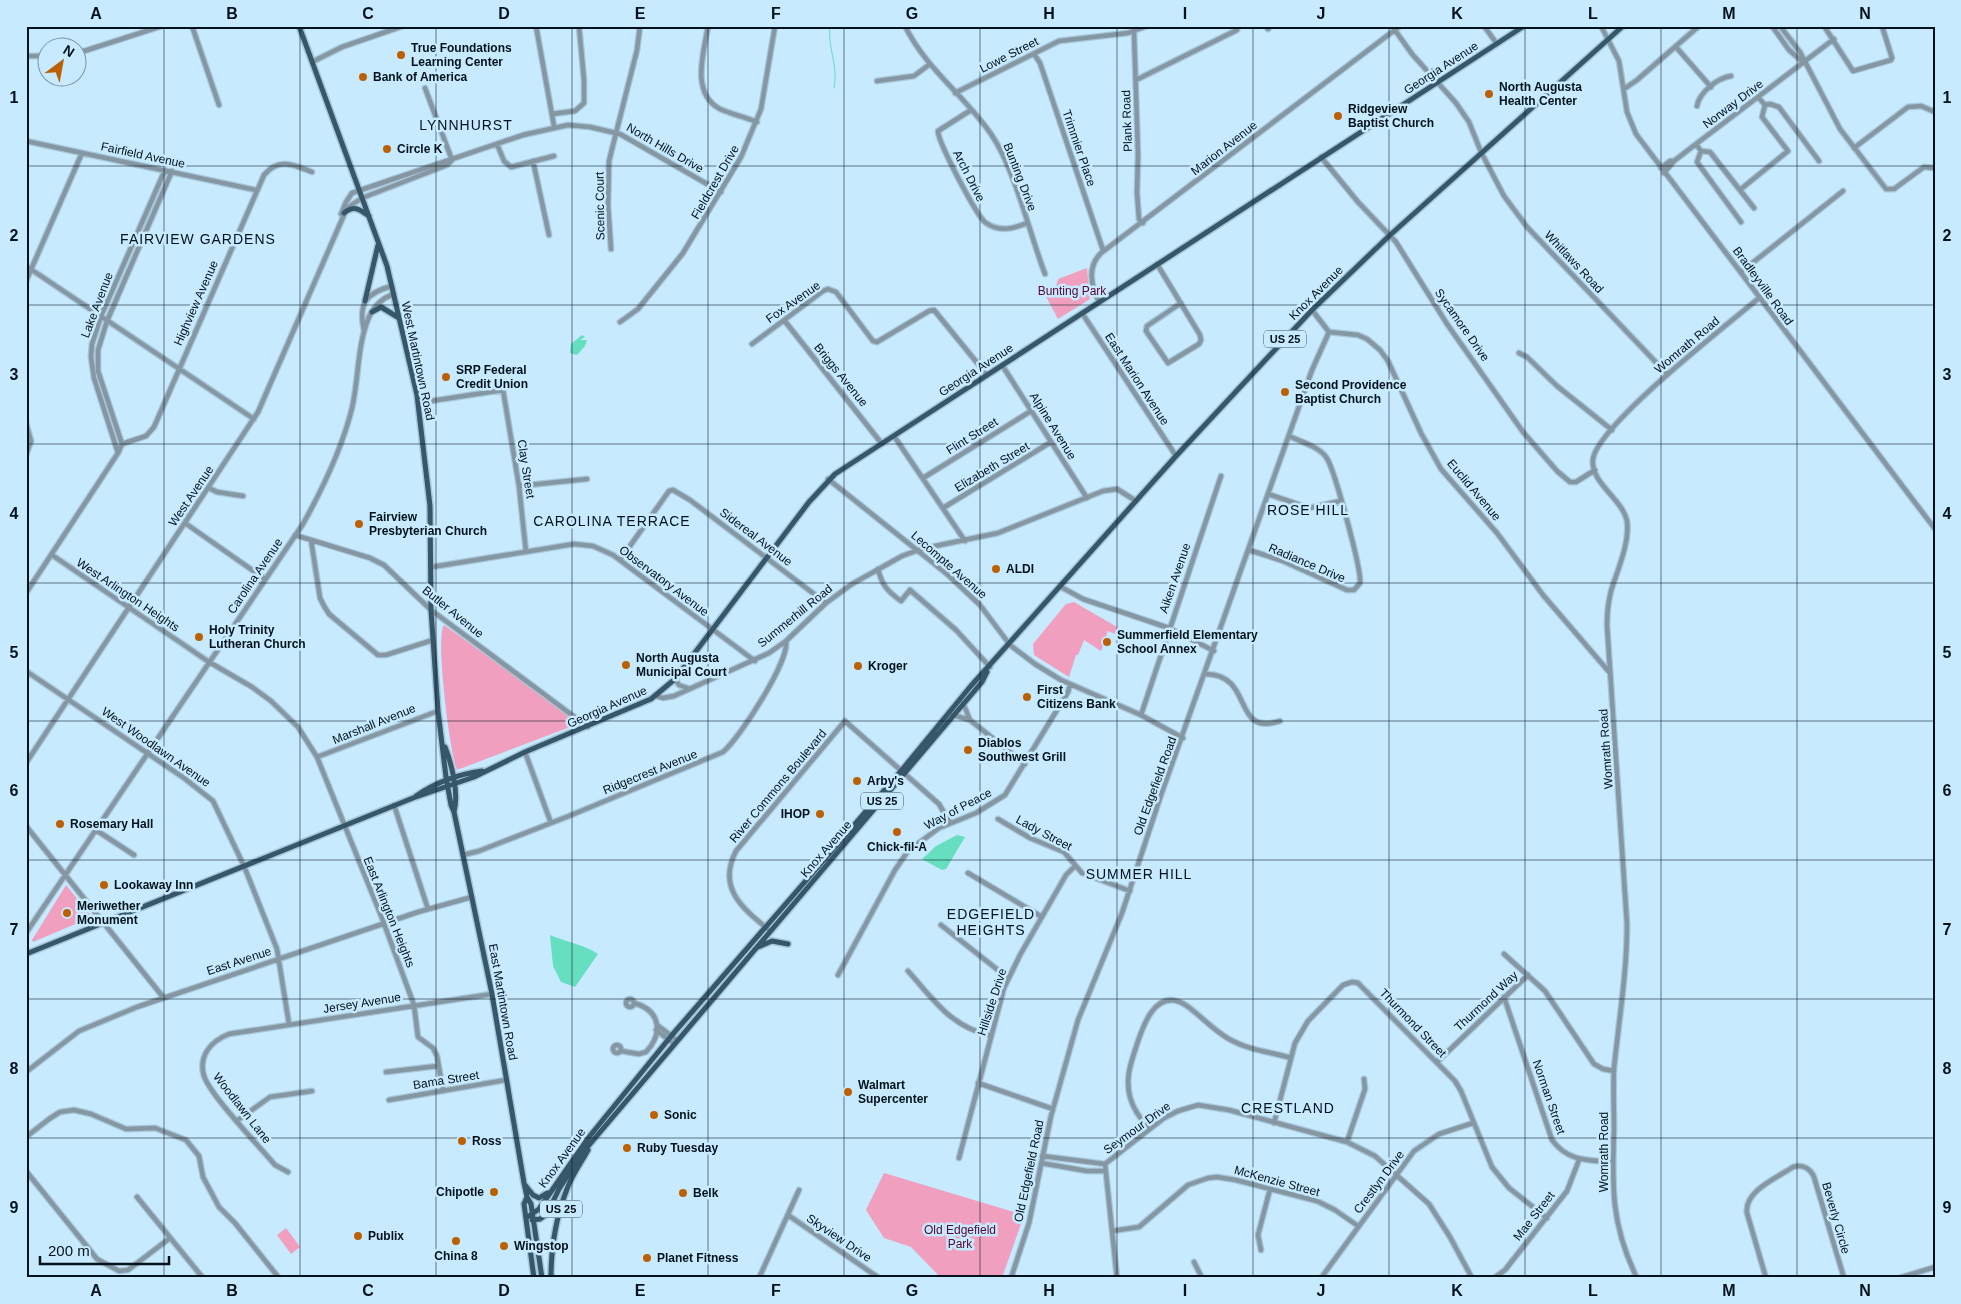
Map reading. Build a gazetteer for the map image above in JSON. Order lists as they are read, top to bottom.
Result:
{
  "streets": {
    "main road": [
      "Georgia Avenue",
      "Knox Avenue",
      "US 25",
      "West Martintown Road",
      "East Martintown Road"
    ],
    "street": [
      "Lowe Street",
      "Norway Drive",
      "Plank Road",
      "North Hills Drive",
      "Trimmier Place",
      "Marion Avenue",
      "Fairfield Avenue",
      "Arch Drive",
      "Bunting Drive",
      "Fieldcrest Drive",
      "Scenic Court",
      "Whitlaws Road",
      "Bradleyville Road",
      "Fox Avenue",
      "Highview Avenue",
      "Lake Avenue",
      "Sycamore Drive",
      "Womrath Road",
      "Briggs Avenue",
      "East Marion Avenue",
      "Alpine Avenue",
      "Flint Street",
      "Elizabeth Street",
      "Clay Street",
      "Euclid Avenue",
      "West Avenue",
      "Sidereal Avenue",
      "Radiance Drive",
      "Lecompte Avenue",
      "Carolina Avenue",
      "Aiken Avenue",
      "Observatory Avenue",
      "West Arlington Heights",
      "Butler Avenue",
      "Summerhill Road",
      "Marshall Avenue",
      "West Woodlawn Avenue",
      "Ridgecrest Avenue",
      "River Commons Boulevard",
      "Old Edgefield Road",
      "Way of Peace",
      "Lady Street",
      "East Arlington Heights",
      "East Avenue",
      "Thurmond Way",
      "Hillside Drive",
      "Jersey Avenue",
      "Thurmond Street",
      "Bama Street",
      "Norman Street",
      "Woodlawn Lane",
      "Seymour Drive",
      "McKenzie Street",
      "Crestlyn Drive",
      "Mae Street",
      "Beverly Circle",
      "Skyview Drive"
    ]
  },
  "crossings": [
    ["Lowe Street", "Plank Road"],
    ["Lowe Street", "Trimmier Place"],
    ["Lowe Street", "Bunting Drive"],
    ["Georgia Avenue", "Marion Avenue"],
    ["Georgia Avenue", "Whitlaws Road"],
    ["Georgia Avenue", "Fox Avenue"],
    ["Georgia Avenue", "Sycamore Drive"],
    ["Georgia Avenue", "West Martintown Road"],
    ["Georgia Avenue", "Briggs Avenue"],
    ["Georgia Avenue", "East Marion Avenue"],
    ["Georgia Avenue", "Alpine Avenue"],
    ["Georgia Avenue", "Sidereal Avenue"],
    ["Georgia Avenue", "Lecompte Avenue"],
    ["Georgia Avenue", "Observatory Avenue"],
    ["Georgia Avenue", "West Arlington Heights"],
    ["Georgia Avenue", "Butler Avenue"],
    ["Georgia Avenue", "Summerhill Road"],
    ["Georgia Avenue", "West Woodlawn Avenue"],
    ["Georgia Avenue", "East Arlington Heights"],
    ["Georgia Avenue", "East Martintown Road"],
    ["Norway Drive", "Bradleyville Road"],
    ["Plank Road", "Marion Avenue"],
    ["North Hills Drive", "Fieldcrest Drive"],
    ["North Hills Drive", "Scenic Court"],
    ["North Hills Drive", "West Martintown Road"],
    ["North Hills Drive", "West Avenue"],
    ["Trimmier Place", "Marion Avenue"],
    ["Marion Avenue", "Whitlaws Road"],
    ["Fairfield Avenue", "Highview Avenue"],
    ["Fairfield Avenue", "Lake Avenue"],
    ["Arch Drive", "Bunting Drive"],
    ["Whitlaws Road", "Knox Avenue"],
    ["Whitlaws Road", "Womrath Road"],
    ["Bradleyville Road", "Knox Avenue"],
    ["Bradleyville Road", "Womrath Road"],
    ["Knox Avenue", "Sycamore Drive"],
    ["Knox Avenue", "US 25"],
    ["Knox Avenue", "East Marion Avenue"],
    ["Knox Avenue", "Lecompte Avenue"],
    ["Knox Avenue", "Summerhill Road"],
    ["Knox Avenue", "River Commons Boulevard"],
    ["Knox Avenue", "East Martintown Road"],
    ["Fox Avenue", "Briggs Avenue"],
    ["Highview Avenue", "Lake Avenue"],
    ["Sycamore Drive", "Womrath Road"],
    ["US 25", "East Martintown Road"],
    ["Womrath Road", "Euclid Avenue"],
    ["Womrath Road", "Norman Street"],
    ["West Martintown Road", "Clay Street"],
    ["West Martintown Road", "West Avenue"],
    ["West Martintown Road", "Carolina Avenue"],
    ["West Martintown Road", "Observatory Avenue"],
    ["West Martintown Road", "Butler Avenue"],
    ["West Martintown Road", "Marshall Avenue"],
    ["West Martintown Road", "East Martintown Road"],
    ["Alpine Avenue", "Flint Street"],
    ["Alpine Avenue", "Elizabeth Street"],
    ["Alpine Avenue", "Summerhill Road"],
    ["Clay Street", "Observatory Avenue"],
    ["Euclid Avenue", "Old Edgefield Road"],
    ["West Avenue", "West Arlington Heights"],
    ["West Avenue", "West Woodlawn Avenue"],
    ["Sidereal Avenue", "Observatory Avenue"],
    ["Sidereal Avenue", "Summerhill Road"],
    ["Radiance Drive", "Old Edgefield Road"],
    ["Lecompte Avenue", "Aiken Avenue"],
    ["Lecompte Avenue", "Summerhill Road"],
    ["Lecompte Avenue", "Old Edgefield Road"],
    ["Lecompte Avenue", "Way of Peace"],
    ["Carolina Avenue", "West Arlington Heights"],
    ["Carolina Avenue", "Butler Avenue"],
    ["Carolina Avenue", "West Woodlawn Avenue"],
    ["Observatory Avenue", "Summerhill Road"],
    ["West Arlington Heights", "Marshall Avenue"],
    ["West Arlington Heights", "East Arlington Heights"],
    ["Summerhill Road", "Ridgecrest Avenue"],
    ["West Woodlawn Avenue", "East Avenue"],
    ["West Woodlawn Avenue", "Jersey Avenue"],
    ["Ridgecrest Avenue", "East Martintown Road"],
    ["Old Edgefield Road", "Lady Street"],
    ["Old Edgefield Road", "Seymour Drive"],
    ["Lady Street", "Hillside Drive"],
    ["East Arlington Heights", "East Avenue"],
    ["East Arlington Heights", "Jersey Avenue"],
    ["East Arlington Heights", "Bama Street"],
    ["East Avenue", "East Martintown Road"],
    ["Thurmond Way", "Thurmond Street"],
    ["Thurmond Way", "Norman Street"],
    ["East Martintown Road", "Jersey Avenue"],
    ["East Martintown Road", "Bama Street"],
    ["Jersey Avenue", "Woodlawn Lane"],
    ["Thurmond Street", "Seymour Drive"],
    ["Thurmond Street", "Crestlyn Drive"],
    ["Thurmond Street", "Mae Street"],
    ["Norman Street", "Mae Street"],
    ["Seymour Drive", "Crestlyn Drive"],
    ["McKenzie Street", "Crestlyn Drive"]
  ],
  "districts": [
    "LYNNHURST",
    "FAIRVIEW GARDENS",
    "ROSE HILL",
    "CAROLINA TERRACE",
    "SUMMER HILL",
    "EDGEFIELD HEIGHTS",
    "CRESTLAND"
  ],
  "parks": ["Bunting Park", "Old Edgefield Park"],
  "places": [
    "True Foundations Learning Center",
    "Bank of America",
    "North Augusta Health Center",
    "Ridgeview Baptist Church",
    "Circle K",
    "SRP Federal Credit Union",
    "Second Providence Baptist Church",
    "Fairview Presbyterian Church",
    "ALDI",
    "Holy Trinity Lutheran Church",
    "Summerfield Elementary School Annex",
    "North Augusta Municipal Court",
    "Kroger",
    "First Citizens Bank",
    "Diablos Southwest Grill",
    "Arby's",
    "IHOP",
    "Rosemary Hall",
    "Chick-fil-A",
    "Lookaway Inn",
    "Meriwether Monument",
    "Walmart Supercenter",
    "Sonic",
    "Ross",
    "Ruby Tuesday",
    "Chipotle",
    "Belk",
    "Publix",
    "China 8",
    "Wingstop",
    "Planet Fitness"
  ],
  "scale_bar": "200 m",
  "north": "top right",
  "grid": {
    "columns": [
      "A",
      "B",
      "C",
      "D",
      "E",
      "F",
      "G",
      "H",
      "I",
      "J",
      "K",
      "L",
      "M",
      "N"
    ],
    "rows": [
      "1",
      "2",
      "3",
      "4",
      "5",
      "6",
      "7",
      "8",
      "9"
    ]
  }
}
